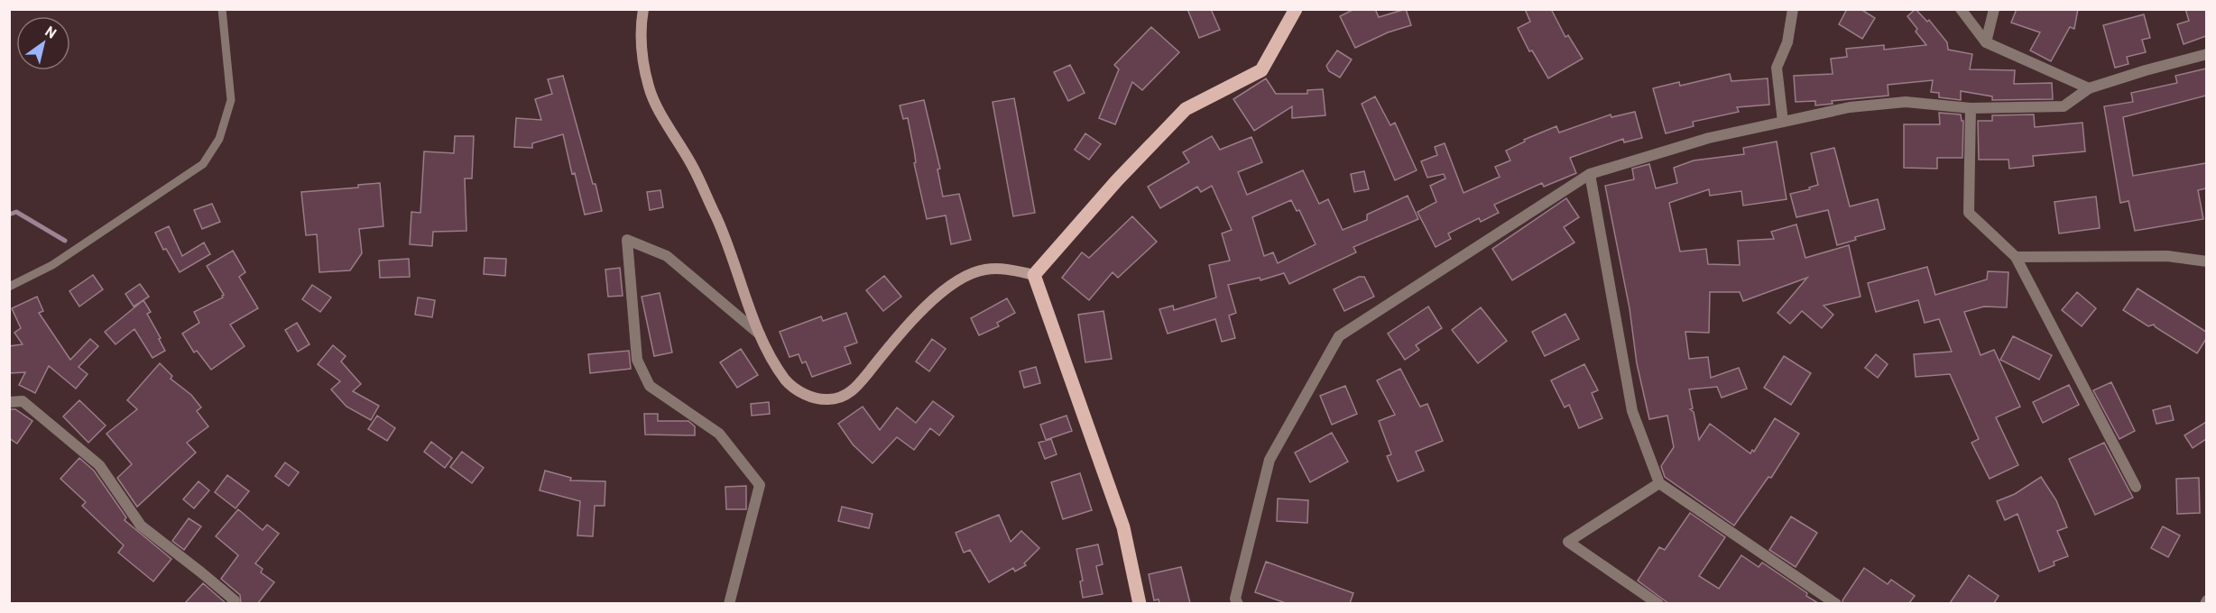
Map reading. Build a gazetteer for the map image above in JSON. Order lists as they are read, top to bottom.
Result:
{
  "north": "top right"
}
